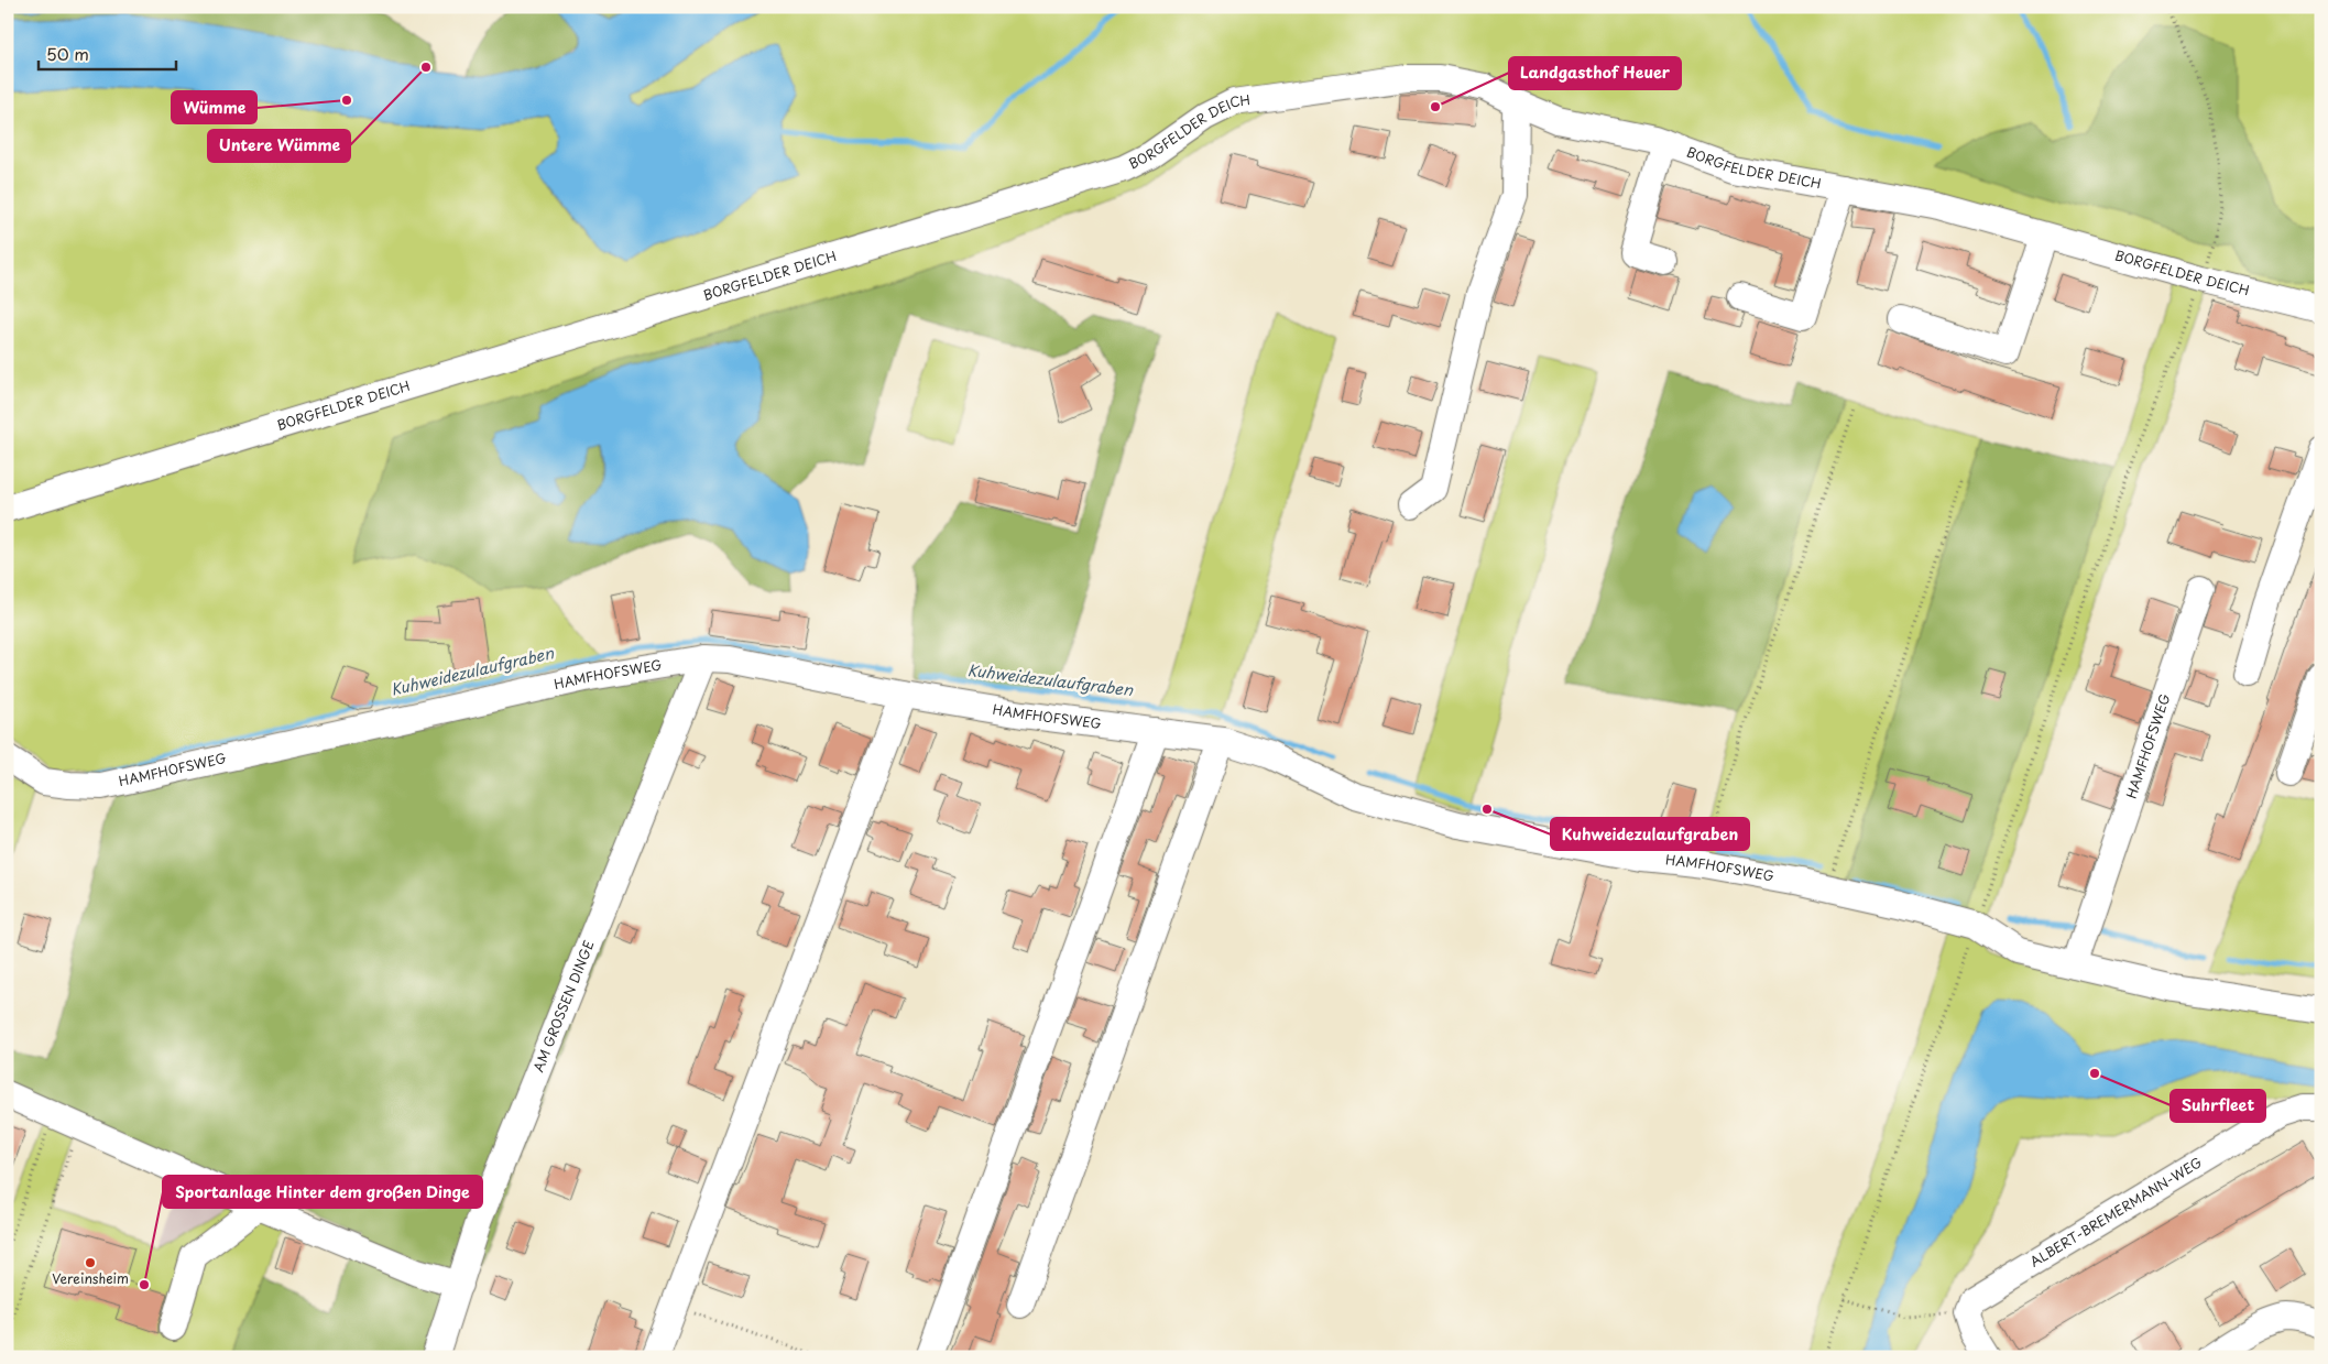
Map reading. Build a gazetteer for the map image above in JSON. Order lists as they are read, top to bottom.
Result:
{
  "streets": {
    "street": [
      "BORGFELDER DEICH",
      "HAMFHOFSWEG",
      "AM GROSSEN DINGE",
      "ALBERT-BREMERMANN-WEG"
    ]
  },
  "crossings": [
    ["HAMFHOFSWEG", "AM GROSSEN DINGE"]
  ],
  "water": ["Kuhweidezulaufgraben"],
  "places": [
    "Untere Wümme",
    "Wümme",
    "Landgasthof Heuer",
    "Kuhweidezulaufgraben",
    "Suhrfleet",
    "Vereinsheim",
    "Sportanlage Hinter dem großen Dinge"
  ],
  "scale_bar": "50 m"
}
